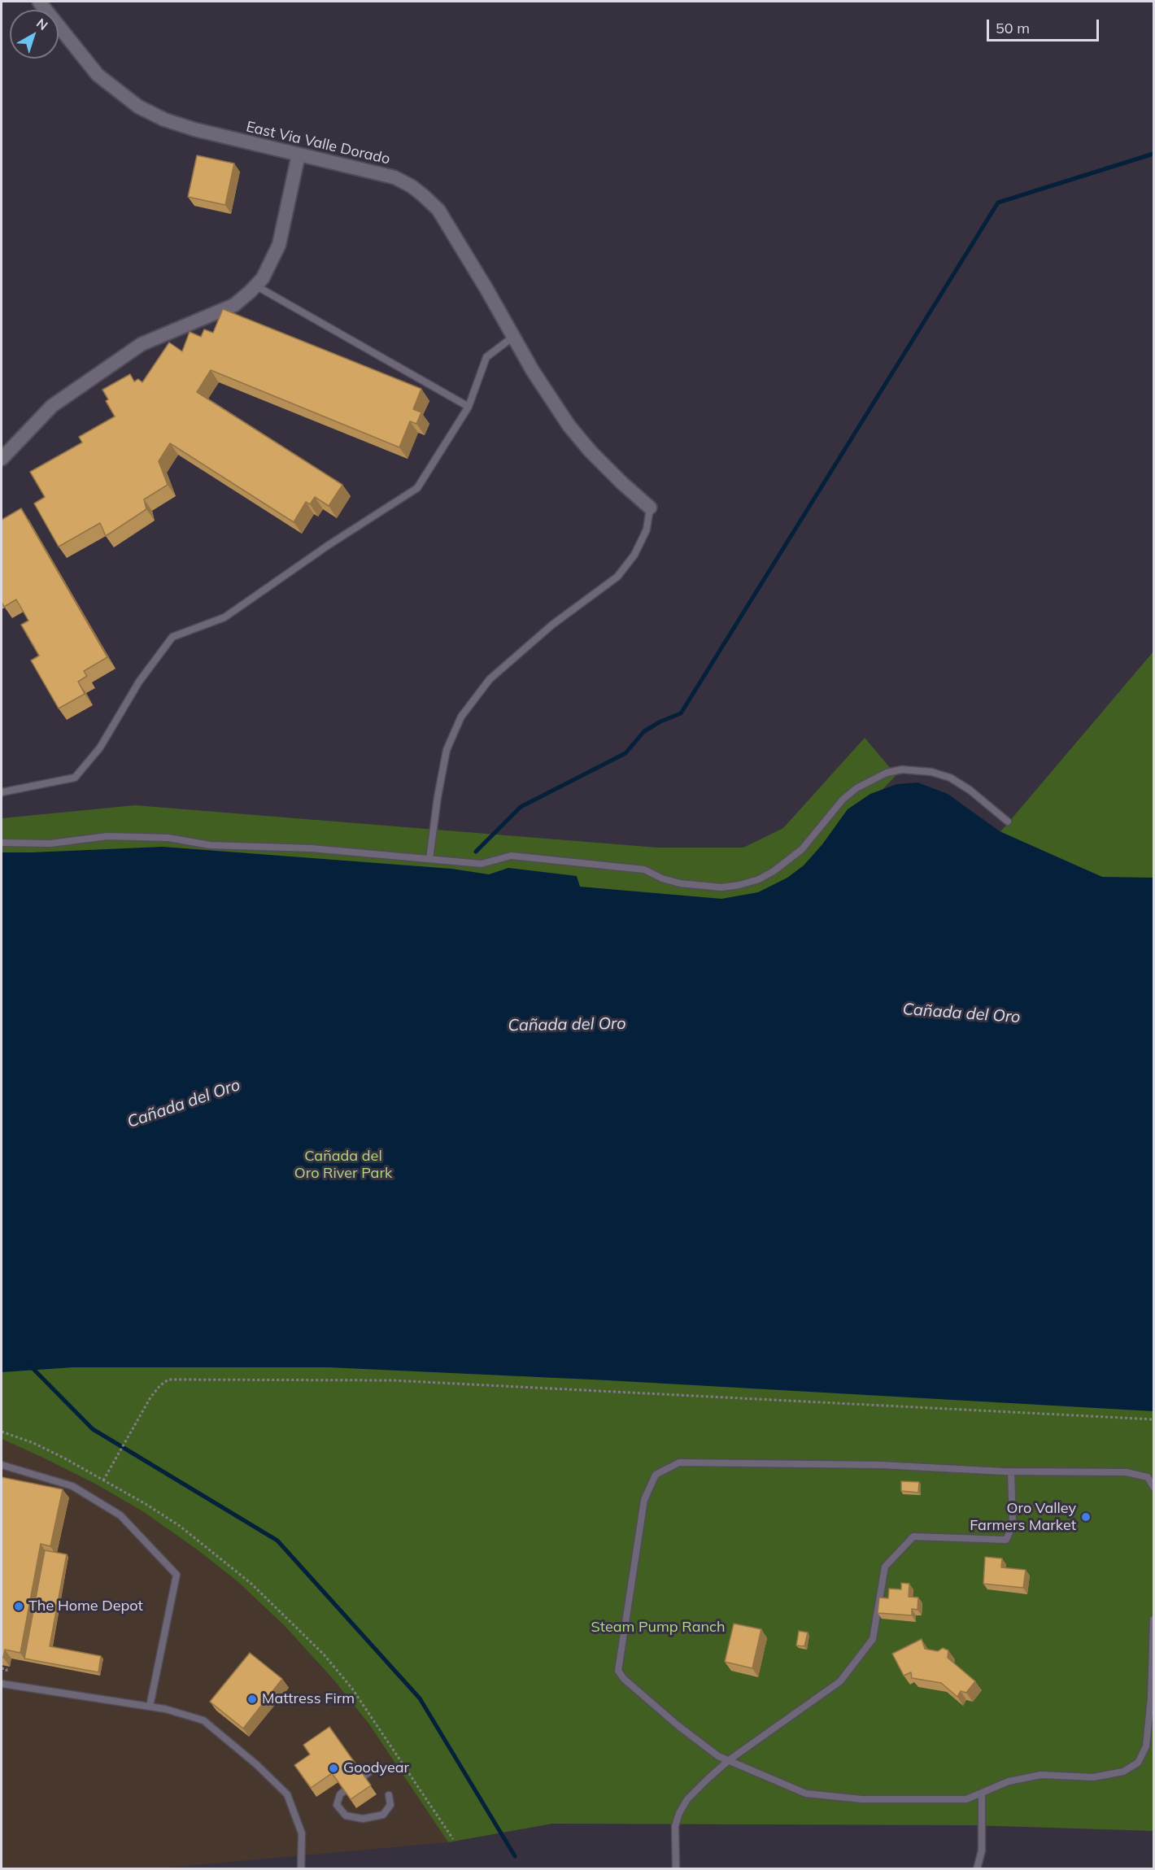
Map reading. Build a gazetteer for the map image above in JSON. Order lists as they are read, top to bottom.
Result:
{
  "streets": {
    "street": ["East Via Valle Dorado"]
  },
  "water": ["Cañada del Oro"],
  "parks": ["Cañada del Oro River Park", "Steam Pump Ranch"],
  "places": [
    "Oro Valley Farmers Market",
    "The Home Depot",
    "Mattress Firm",
    "Goodyear"
  ],
  "scale_bar": "50 m",
  "north": "top right"
}
